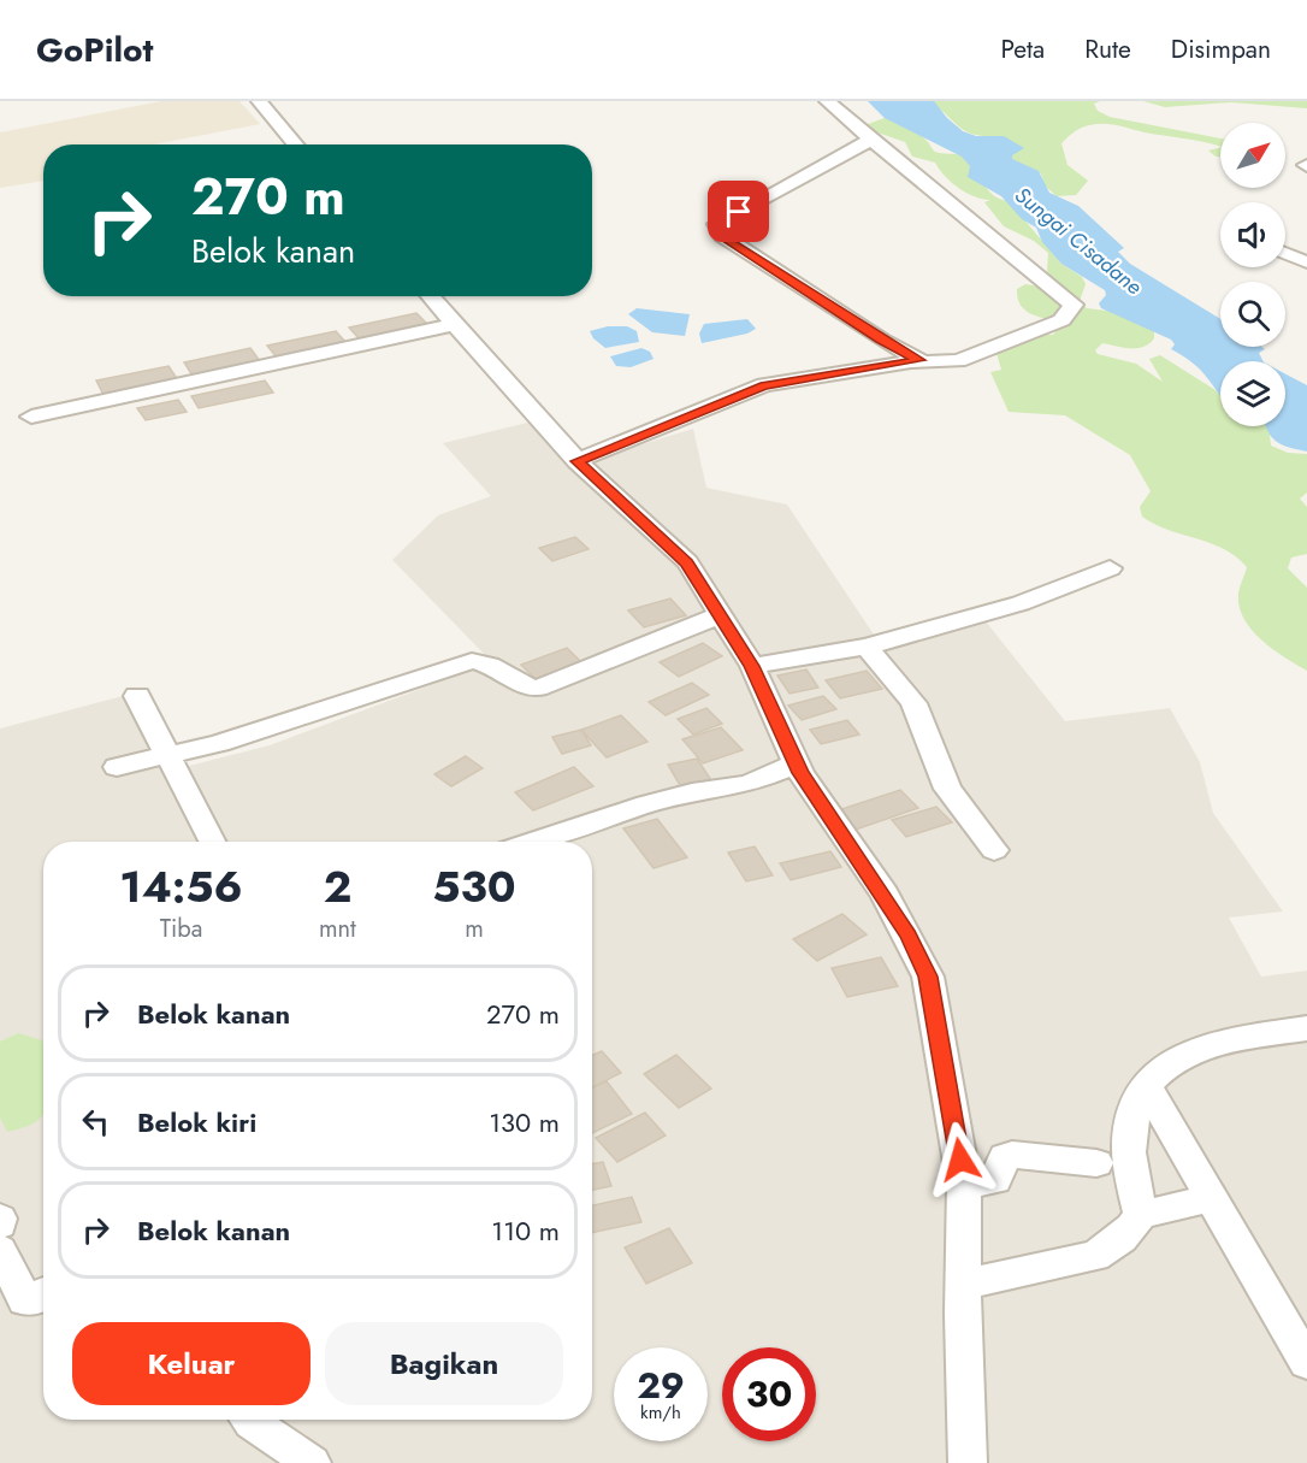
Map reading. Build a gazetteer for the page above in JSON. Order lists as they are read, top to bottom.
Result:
{
  "water": ["Sungai Cisadane"],
  "north": "top right",
  "page": {
    "header": "GoPilot",
    "nav": ["Peta", "Rute", "Disimpan"],
    "turn": ["270 m", "Belok kanan"],
    "eta": [
      "14:56",
      "Tiba",
      "2",
      "mnt",
      "530",
      "m"
    ],
    "list": [
      {
        "name": "Belok kanan",
        "value": "270 m"
      },
      {
        "name": "Belok kiri",
        "value": "130 m"
      },
      {
        "name": "Belok kanan",
        "value": "110 m"
      }
    ],
    "buttons": ["Keluar", "Bagikan"],
    "speed": "29 km/h",
    "limit": "30"
  }
}
